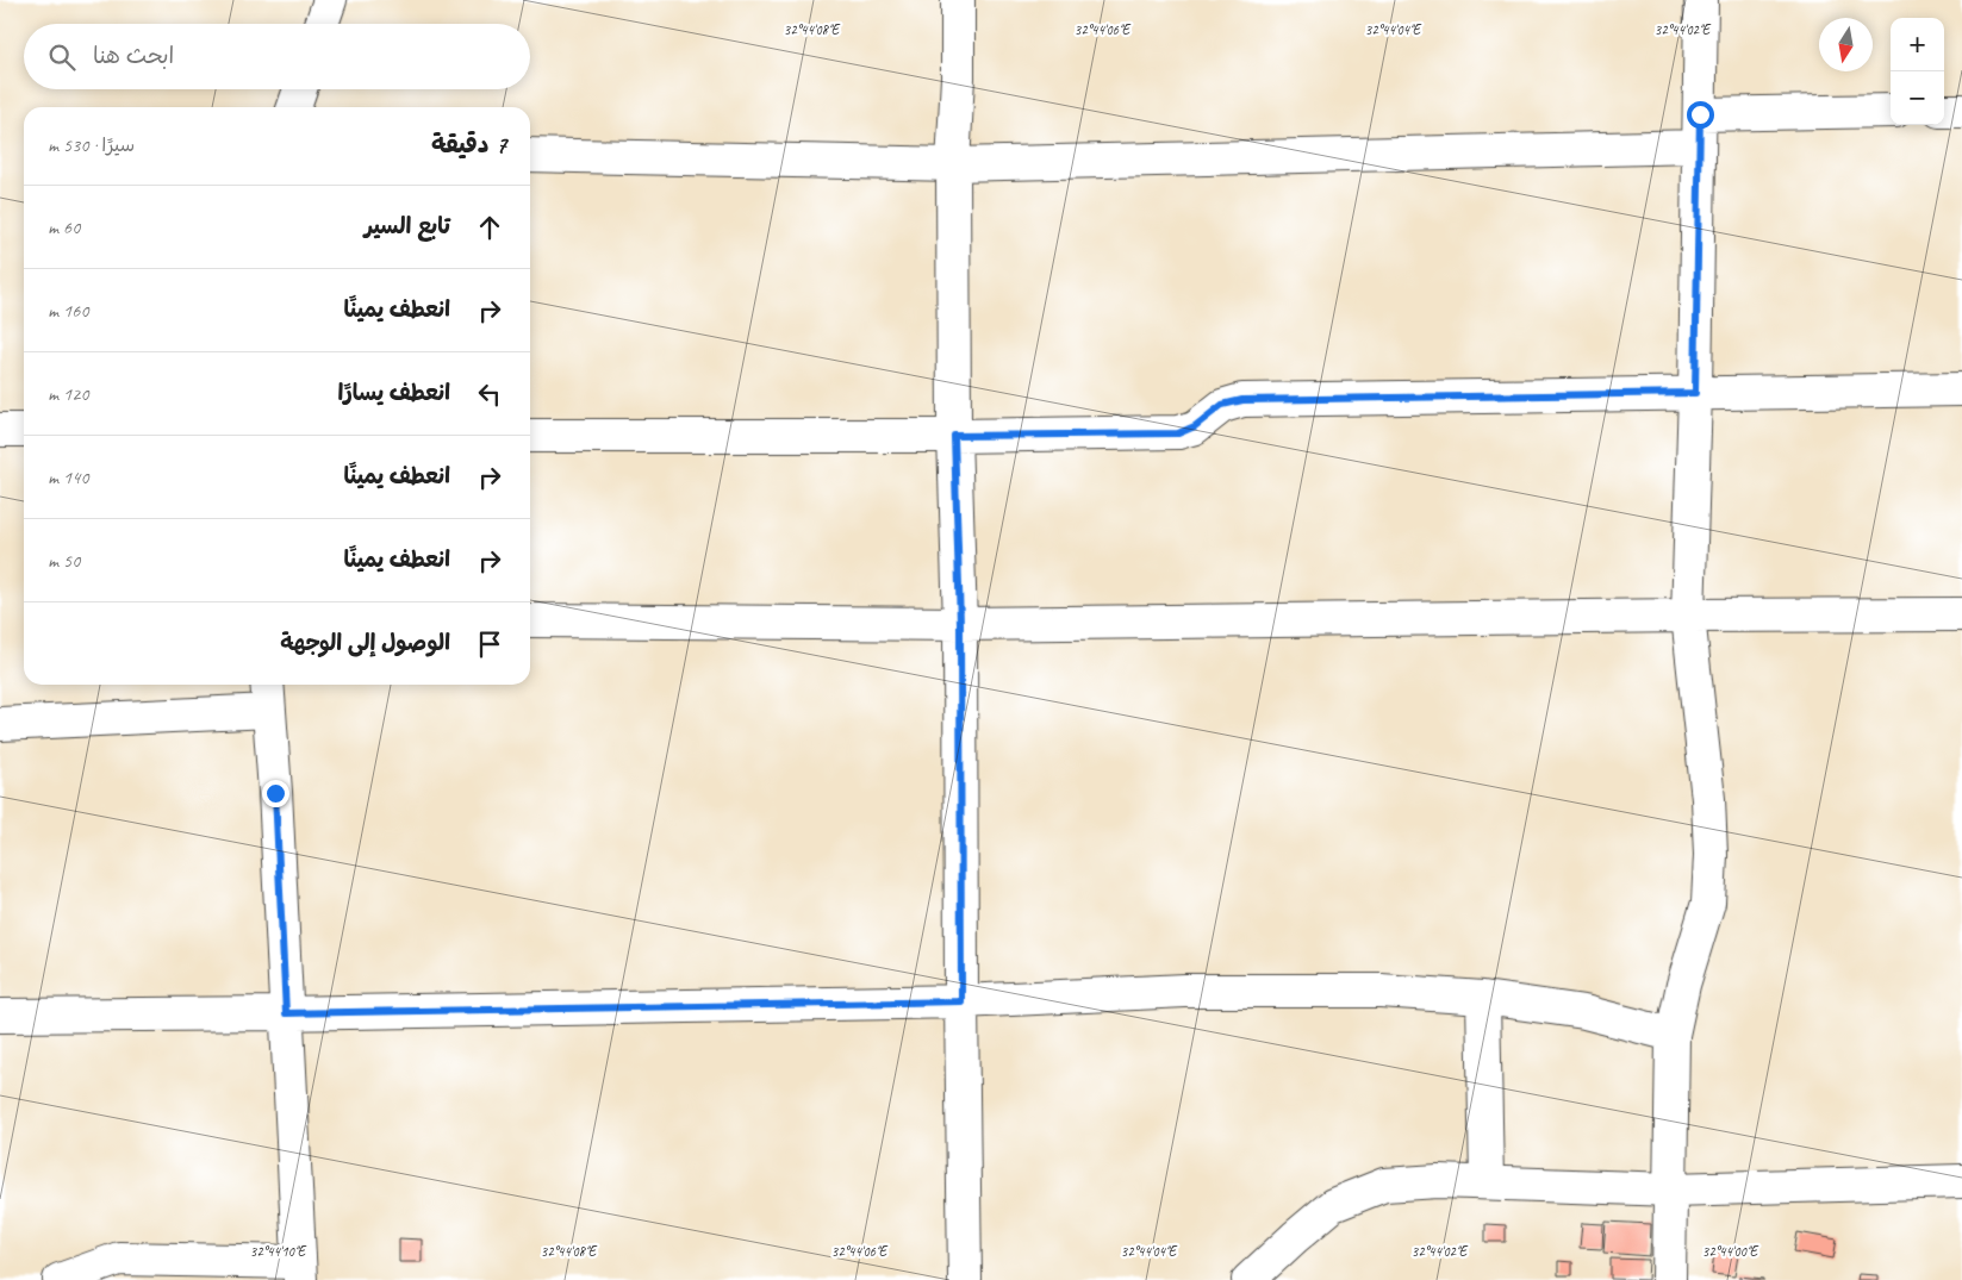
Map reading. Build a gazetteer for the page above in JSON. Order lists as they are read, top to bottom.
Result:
{
  "north": "bottom",
  "page": {
    "map_buttons": ["+", "−"],
    "search": "ابحث هنا",
    "heading": ["7 دقيقة", "سيرًا · 530 m"],
    "list": [
      ["تابع السير", "60 m"],
      ["انعطف يمينًا", "160 m"],
      ["انعطف يسارًا", "120 m"],
      ["انعطف يمينًا", "140 m"],
      ["انعطف يمينًا", "50 m"],
      "الوصول إلى الوجهة"
    ]
  },
  "coordinates": [
    "32°44'08\"E",
    "32°44'06\"E",
    "32°44'04\"E",
    "32°44'02\"E",
    "32°44'10\"E",
    "32°44'00\"E"
  ]
}
